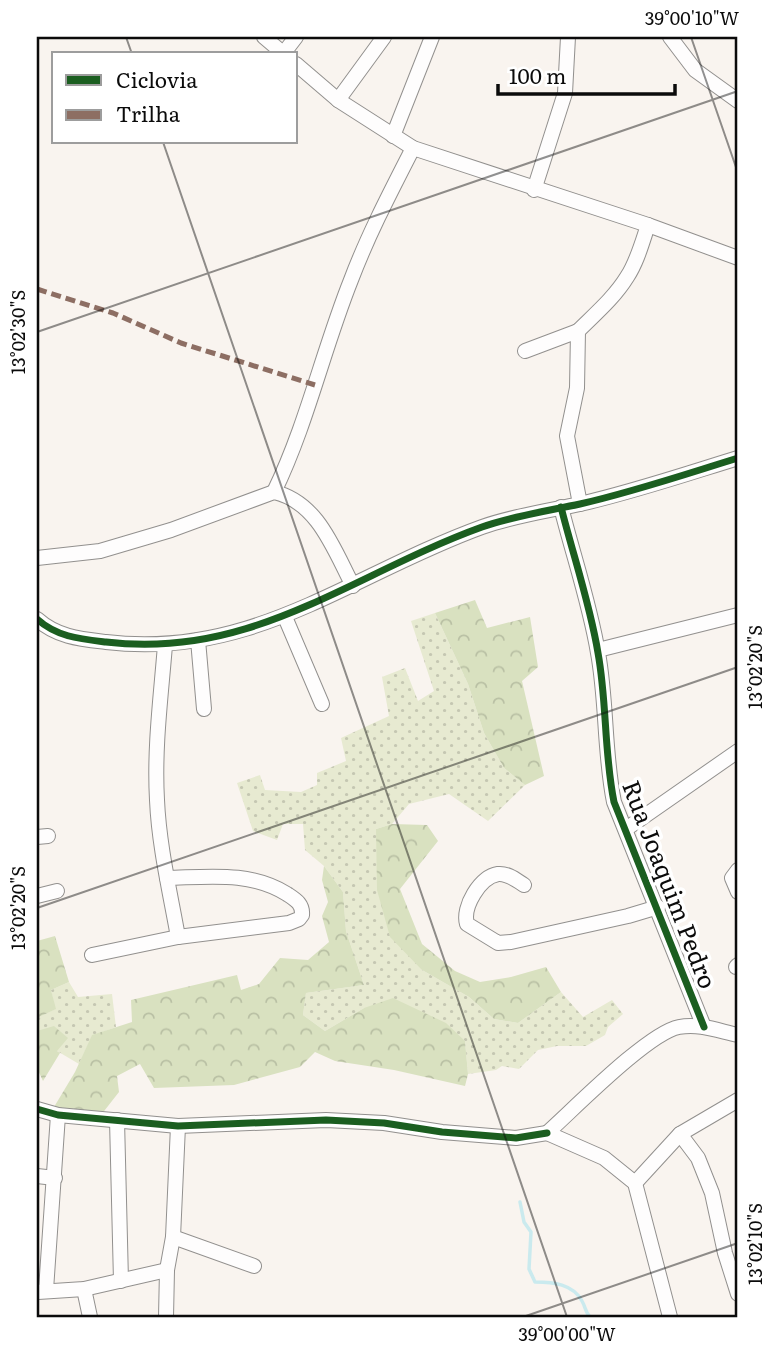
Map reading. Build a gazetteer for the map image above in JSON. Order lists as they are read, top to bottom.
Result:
{
  "streets": {
    "street": ["Rua Joaquim Pedro"]
  },
  "legend": ["Ciclovia", "Trilha"],
  "scale_bar": "100 m",
  "coordinates": [
    "39°00'10\"W",
    "13°02'30\"S",
    "13°02'20\"S",
    "13°02'10\"S",
    "39°00'00\"W"
  ]
}
